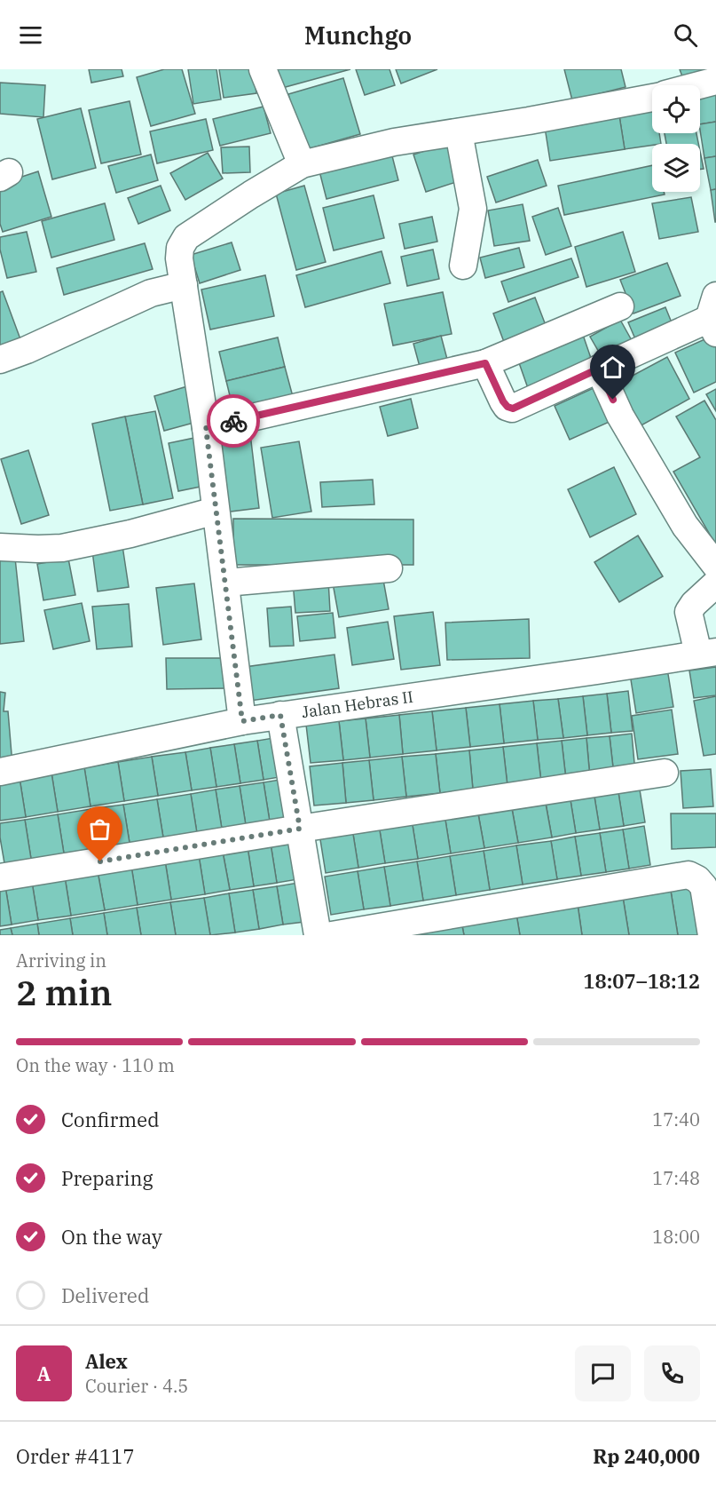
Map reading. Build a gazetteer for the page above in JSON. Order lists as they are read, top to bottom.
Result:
{
  "streets": {
    "street": ["Jalan Hebras II"]
  },
  "page": {
    "header": "Munchgo",
    "heading": ["2 min", "Arriving in", "18:07–18:12"],
    "panel": [
      "Alex",
      "Courier · 4.5",
      "Order #4117",
      "Rp 240,000"
    ],
    "bar": "On the way · 110 m",
    "list": [
      ["Confirmed", "17:40"],
      ["Preparing", "17:48"],
      ["On the way", "18:00"],
      "Delivered"
    ],
    "round": "A"
  }
}
